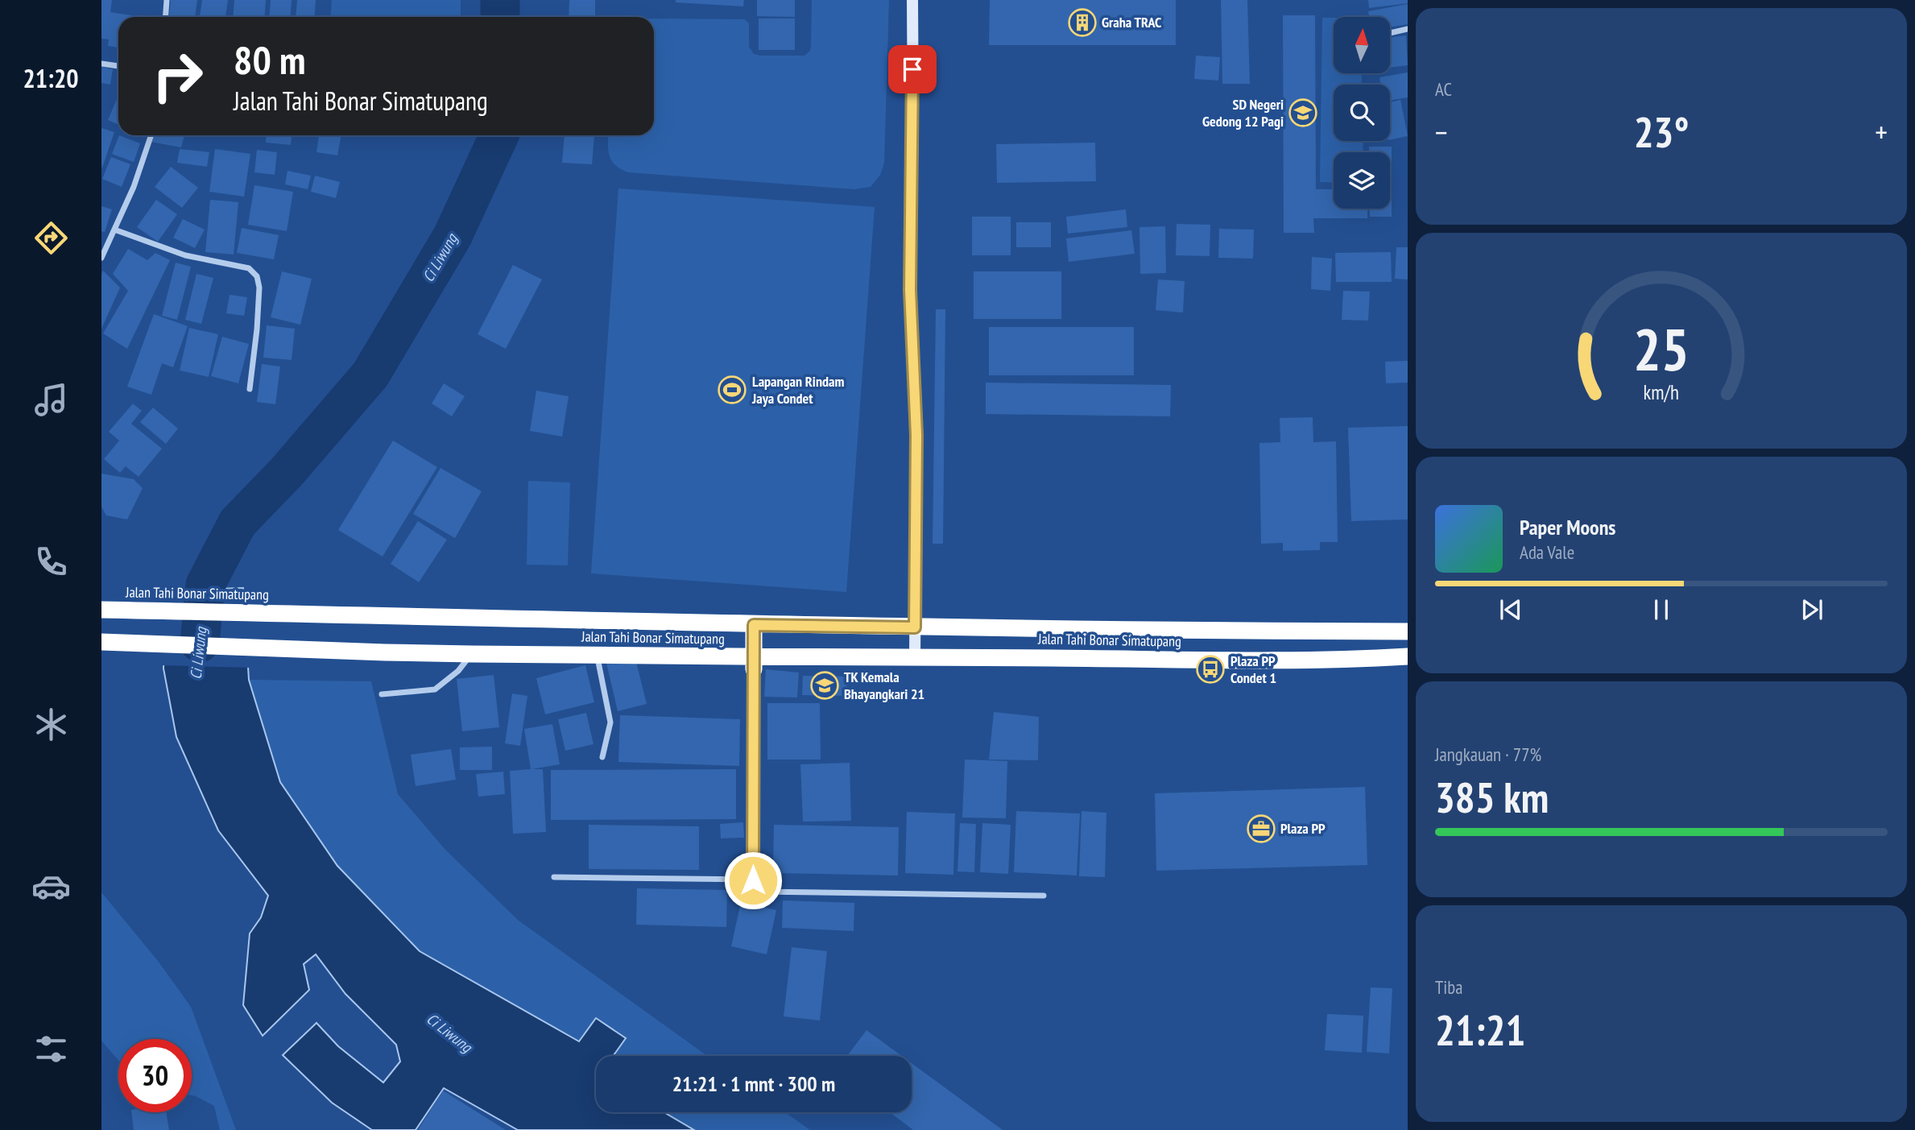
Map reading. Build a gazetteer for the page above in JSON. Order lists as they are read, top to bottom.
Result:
{
  "streets": {
    "highway": ["Jalan Tahi Bonar Simatupang"]
  },
  "water": ["Ci Liwung"],
  "places": {
    "building": ["Graha TRAC"],
    "school or university": ["SD Negeri Gedong 12 Pagi", "TK Kemala Bhayangkari 21"],
    "sports": ["Lapangan Rindam Jaya Condet"],
    "bus stop": ["Plaza PP Condet 1"],
    "office": ["Plaza PP"]
  },
  "north": "top",
  "page": {
    "tabs": "21:20",
    "tile": [
      "AC",
      ["Jangkauan · 77%", "385 km"],
      ["Tiba", "21:21"]
    ],
    "turn": ["80 m", "Jalan Tahi Bonar Simatupang"],
    "heat": ["−", "23°", "+"],
    "song": ["Paper Moons", "Ada Vale"],
    "limit": "30",
    "trip": "21:21 · 1 mnt · 300 m",
    "gauge": ["25", "km/h"]
  }
}
